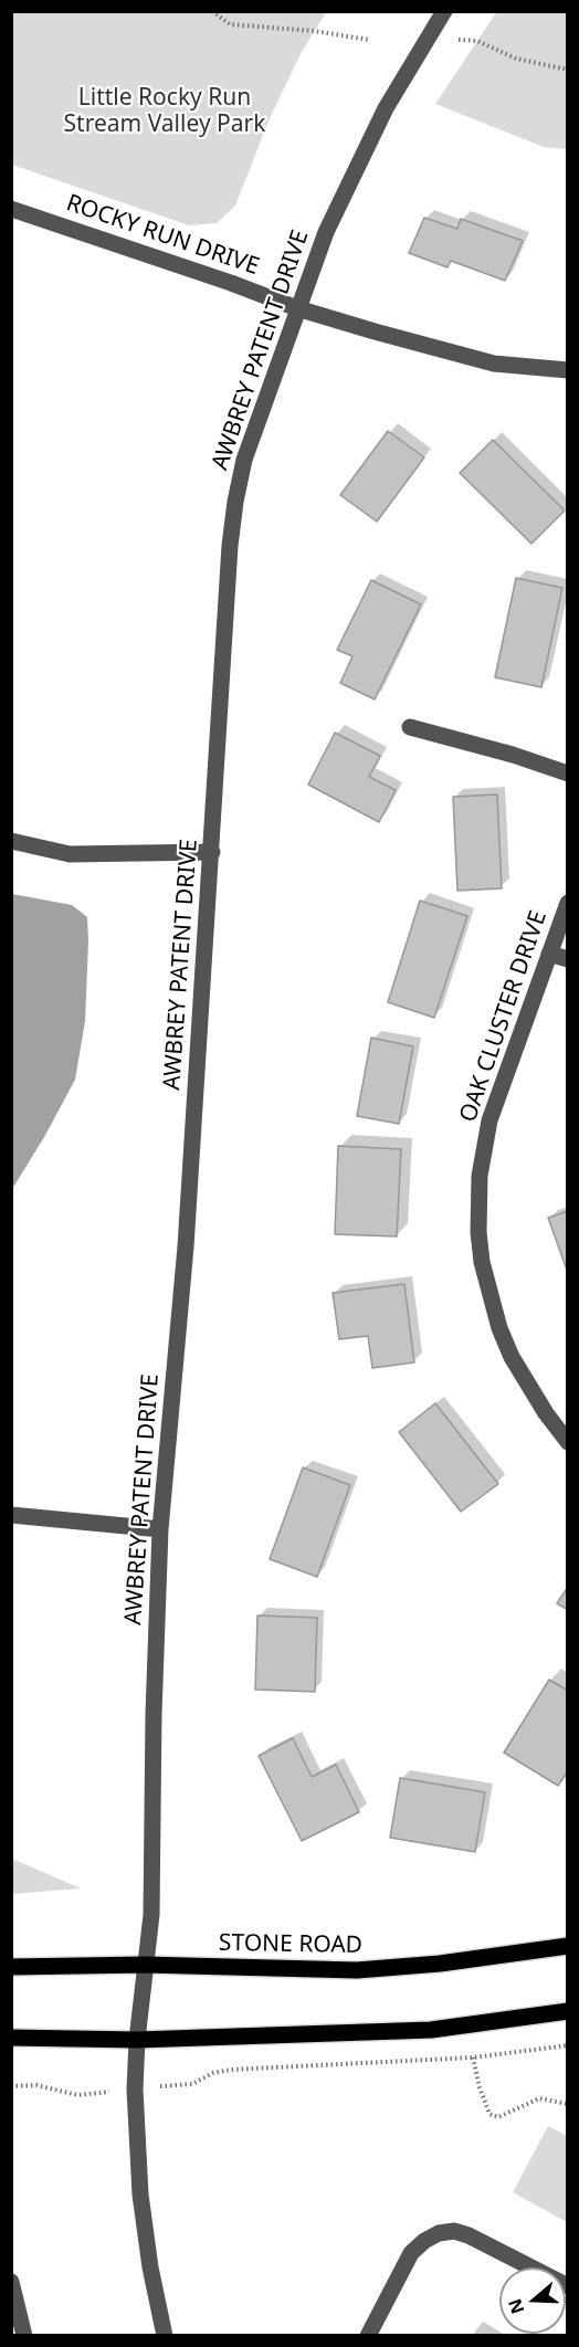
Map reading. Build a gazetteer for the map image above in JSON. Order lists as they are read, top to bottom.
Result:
{
  "streets": {
    "main road": ["STONE ROAD"],
    "street": ["ROCKY RUN DRIVE", "AWBREY PATENT DRIVE", "OAK CLUSTER DRIVE"]
  },
  "crossings": [
    ["ROCKY RUN DRIVE", "AWBREY PATENT DRIVE"],
    ["AWBREY PATENT DRIVE", "STONE ROAD"]
  ],
  "parks": ["Little Rocky Run Stream Valley Park"],
  "north": "left"
}
